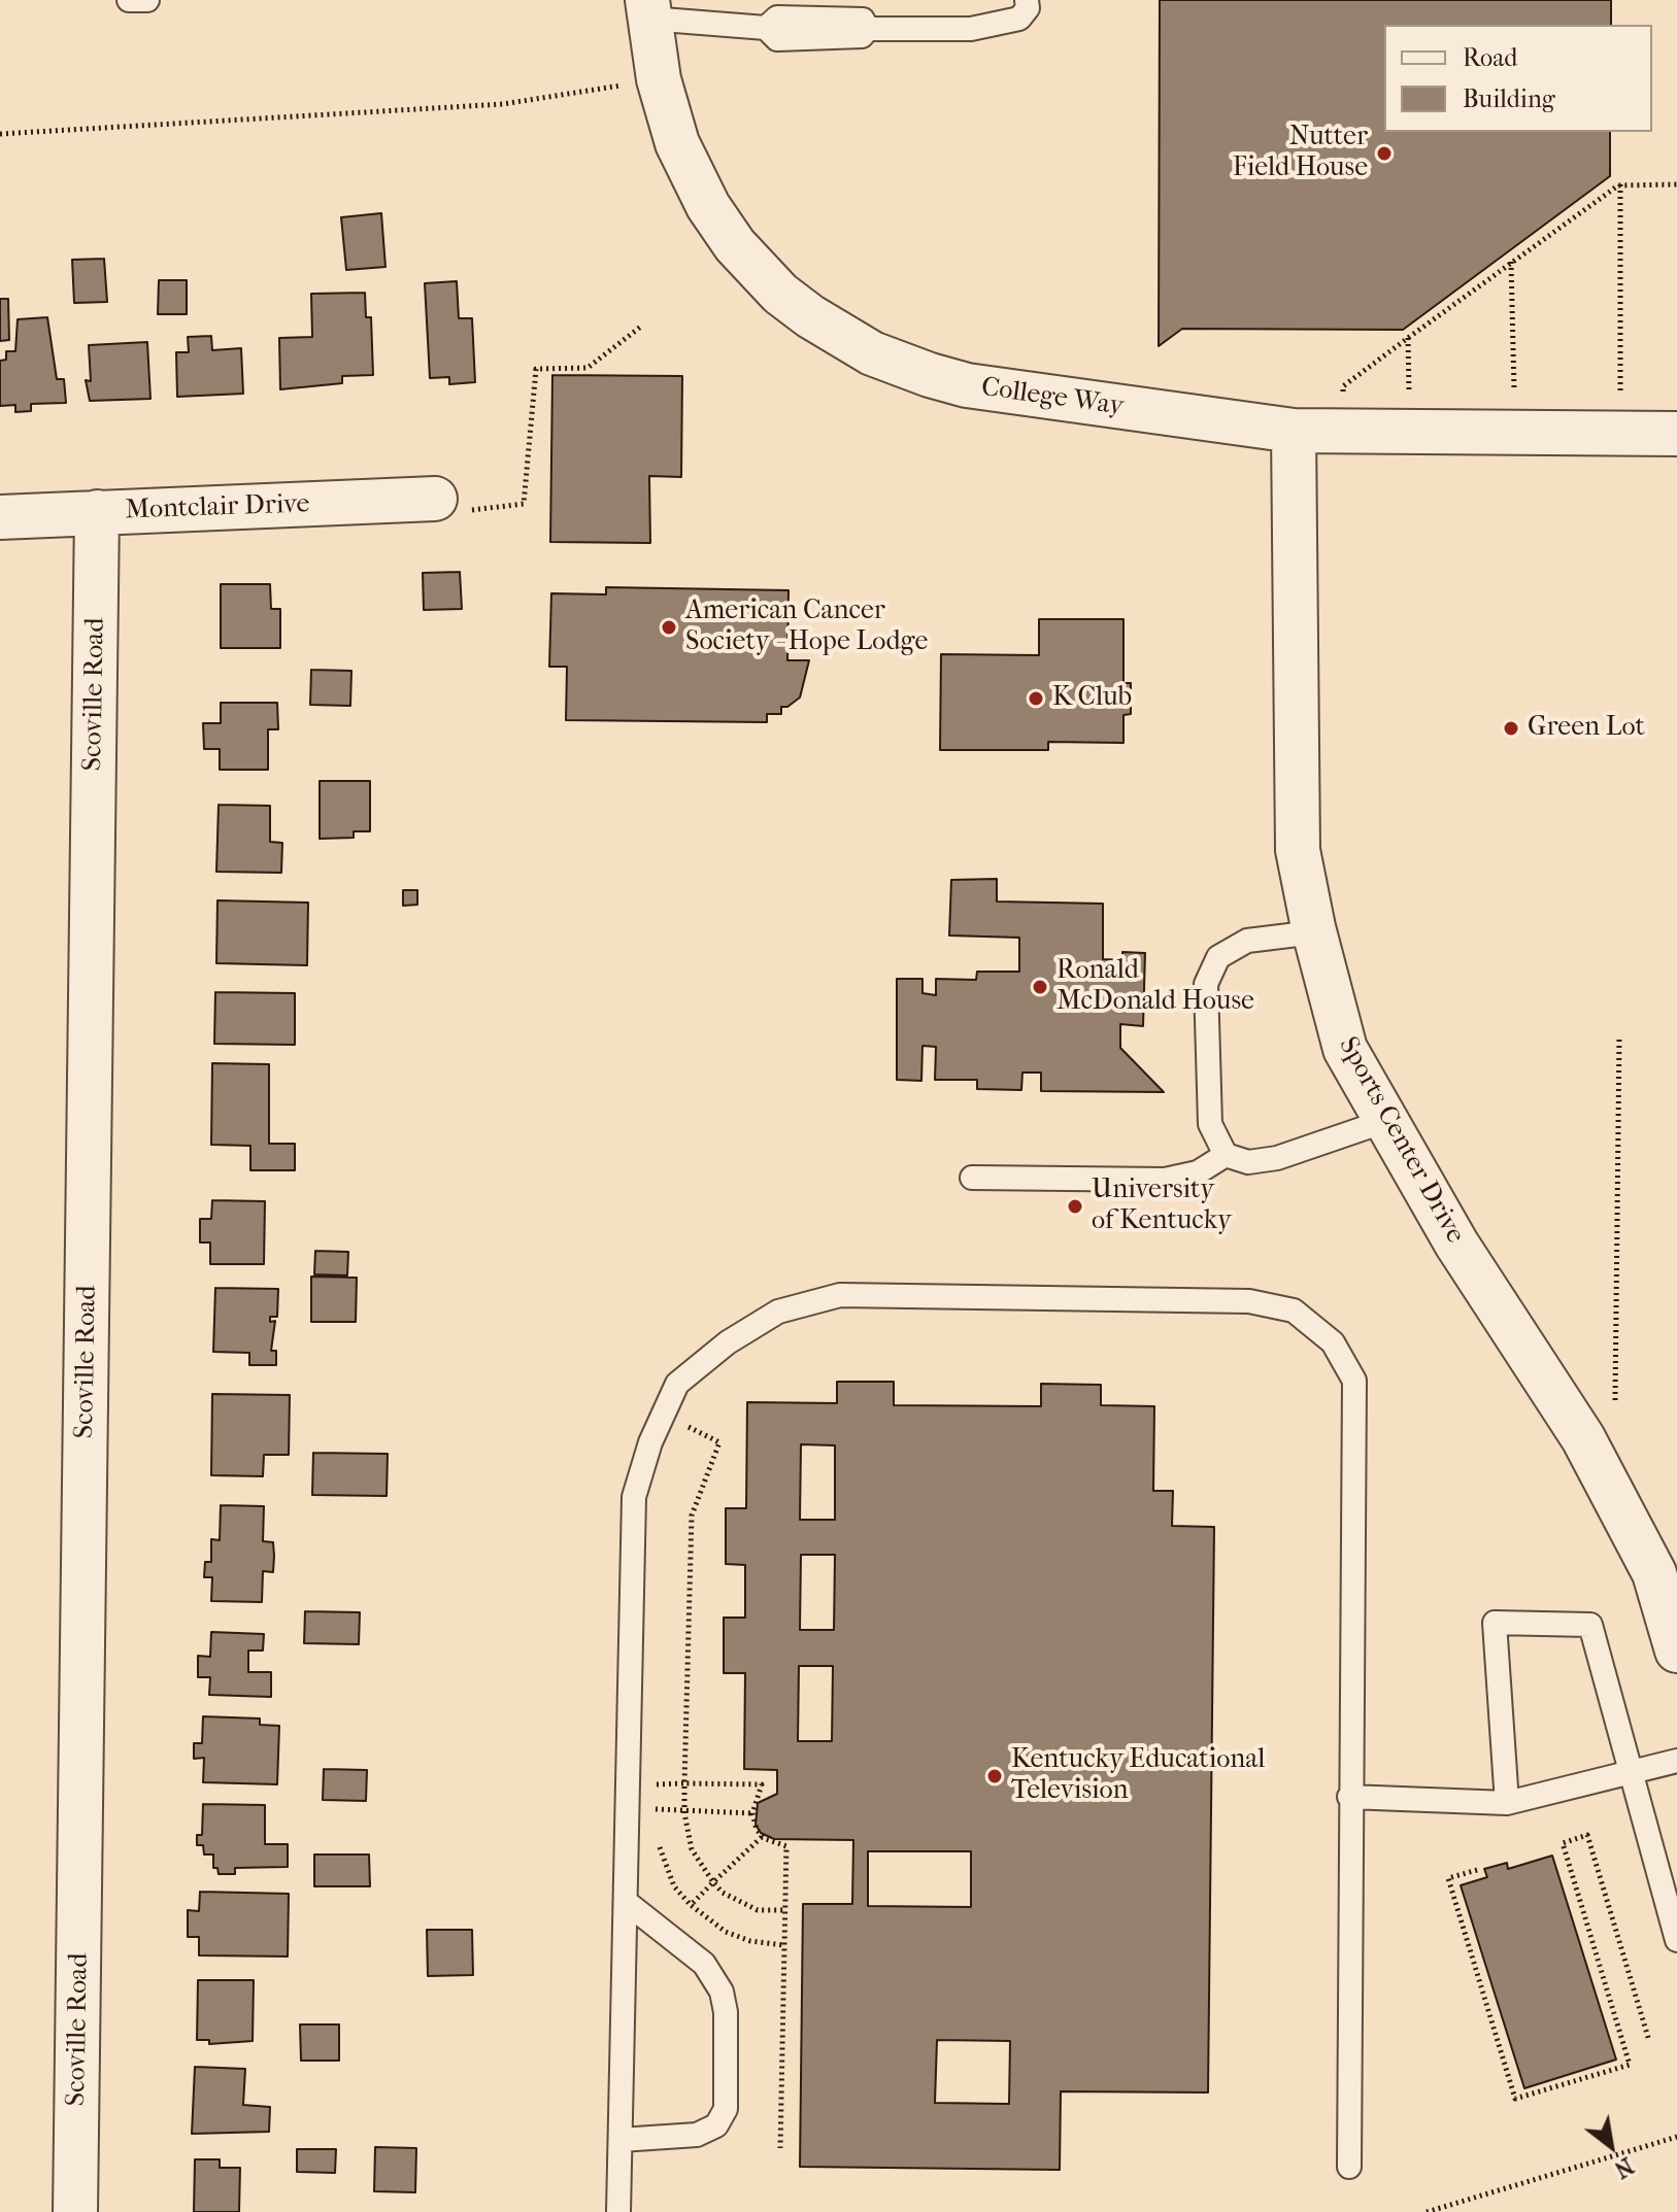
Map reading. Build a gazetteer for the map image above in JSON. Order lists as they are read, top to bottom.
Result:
{
  "streets": {
    "street": [
      "College Way",
      "Montclair Drive",
      "Scoville Road",
      "Sports Center Drive"
    ]
  },
  "crossings": [
    ["College Way", "Sports Center Drive"],
    ["Montclair Drive", "Scoville Road"]
  ],
  "places": [
    "Nutter Field House",
    "American Cancer Society - Hope Lodge",
    "K Club",
    "Green Lot",
    "Ronald McDonald House",
    "University of Kentucky",
    "Kentucky Educational Television"
  ],
  "legend": ["Road", "Building"],
  "north": "bottom right"
}
